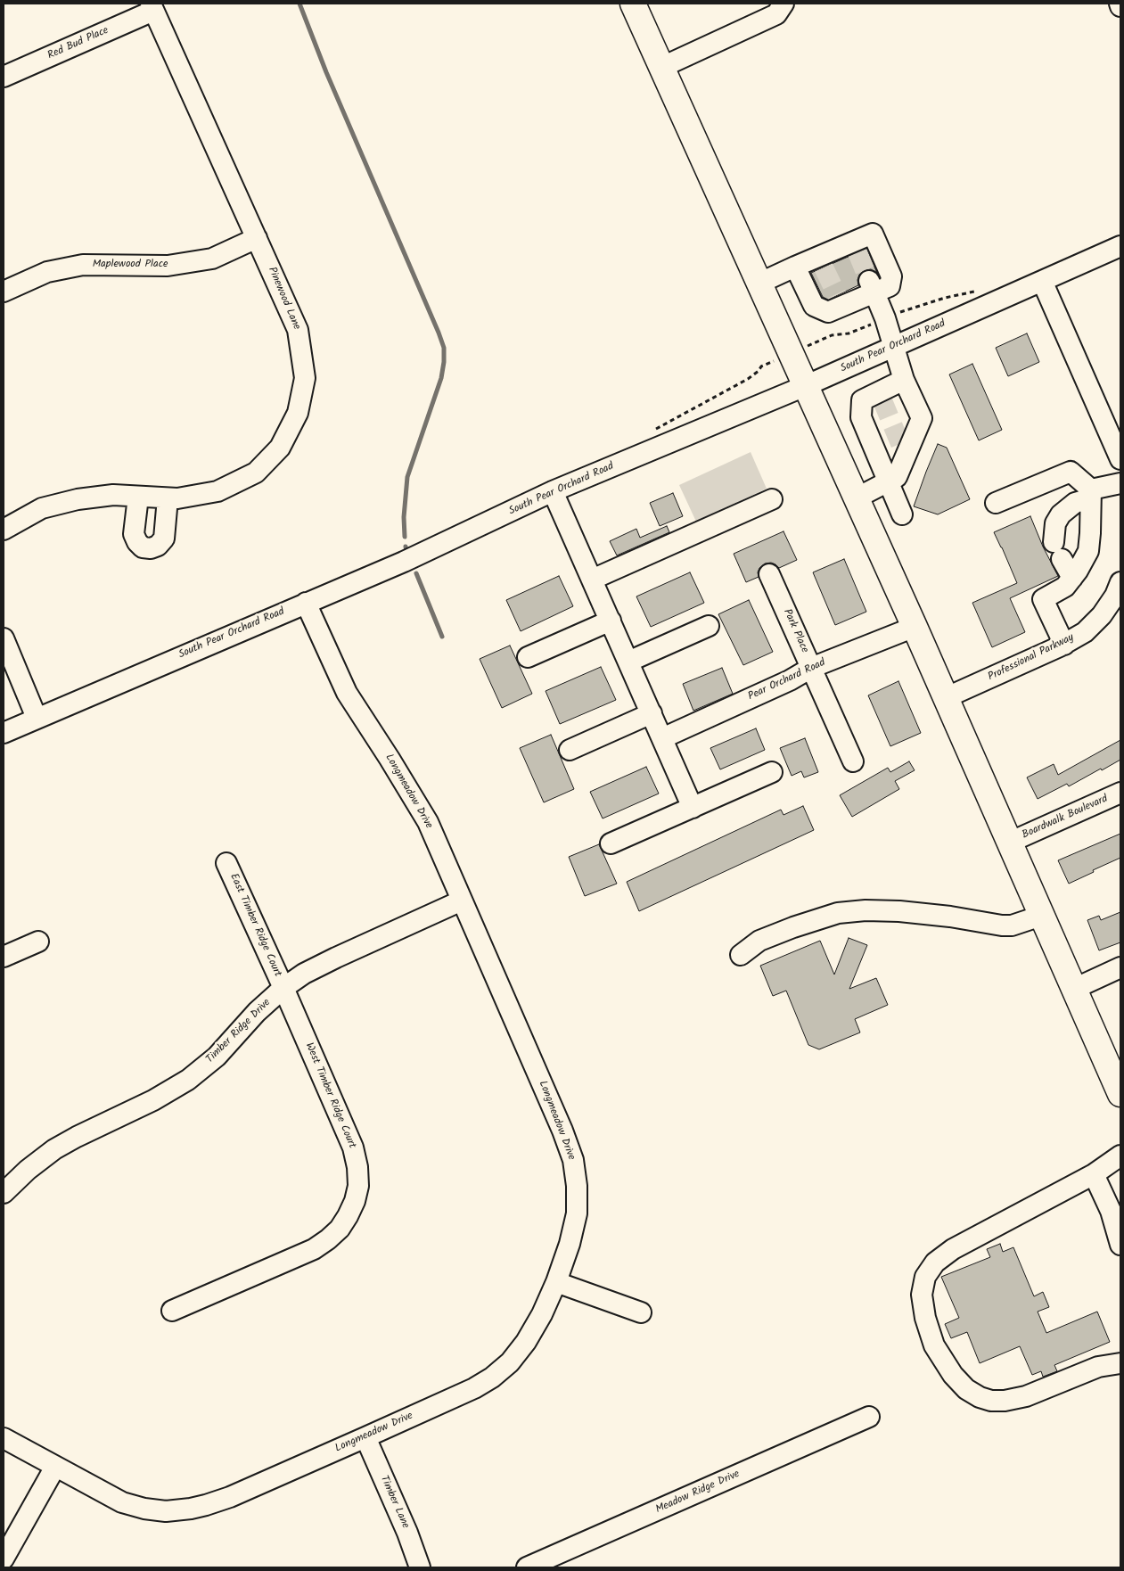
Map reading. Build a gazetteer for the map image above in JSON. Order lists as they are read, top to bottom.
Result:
{
  "streets": {
    "street": [
      "Red Bud Place",
      "Maplewood Place",
      "Pinewood Lane",
      "South Pear Orchard Road",
      "Park Place",
      "Professional Parkway",
      "Pear Orchard Road",
      "Longmeadow Drive",
      "Boardwalk Boulevard",
      "East Timber Ridge Court",
      "Timber Ridge Drive",
      "West Timber Ridge Court",
      "Meadow Ridge Drive",
      "Timber Lane"
    ]
  },
  "crossings": [
    ["Red Bud Place", "Pinewood Lane"],
    ["Maplewood Place", "Pinewood Lane"],
    ["South Pear Orchard Road", "Longmeadow Drive"],
    ["Park Place", "Pear Orchard Road"],
    ["Longmeadow Drive", "Timber Ridge Drive"],
    ["Longmeadow Drive", "Timber Lane"],
    ["East Timber Ridge Court", "Timber Ridge Drive"],
    ["East Timber Ridge Court", "West Timber Ridge Court"],
    ["Timber Ridge Drive", "West Timber Ridge Court"]
  ]
}
